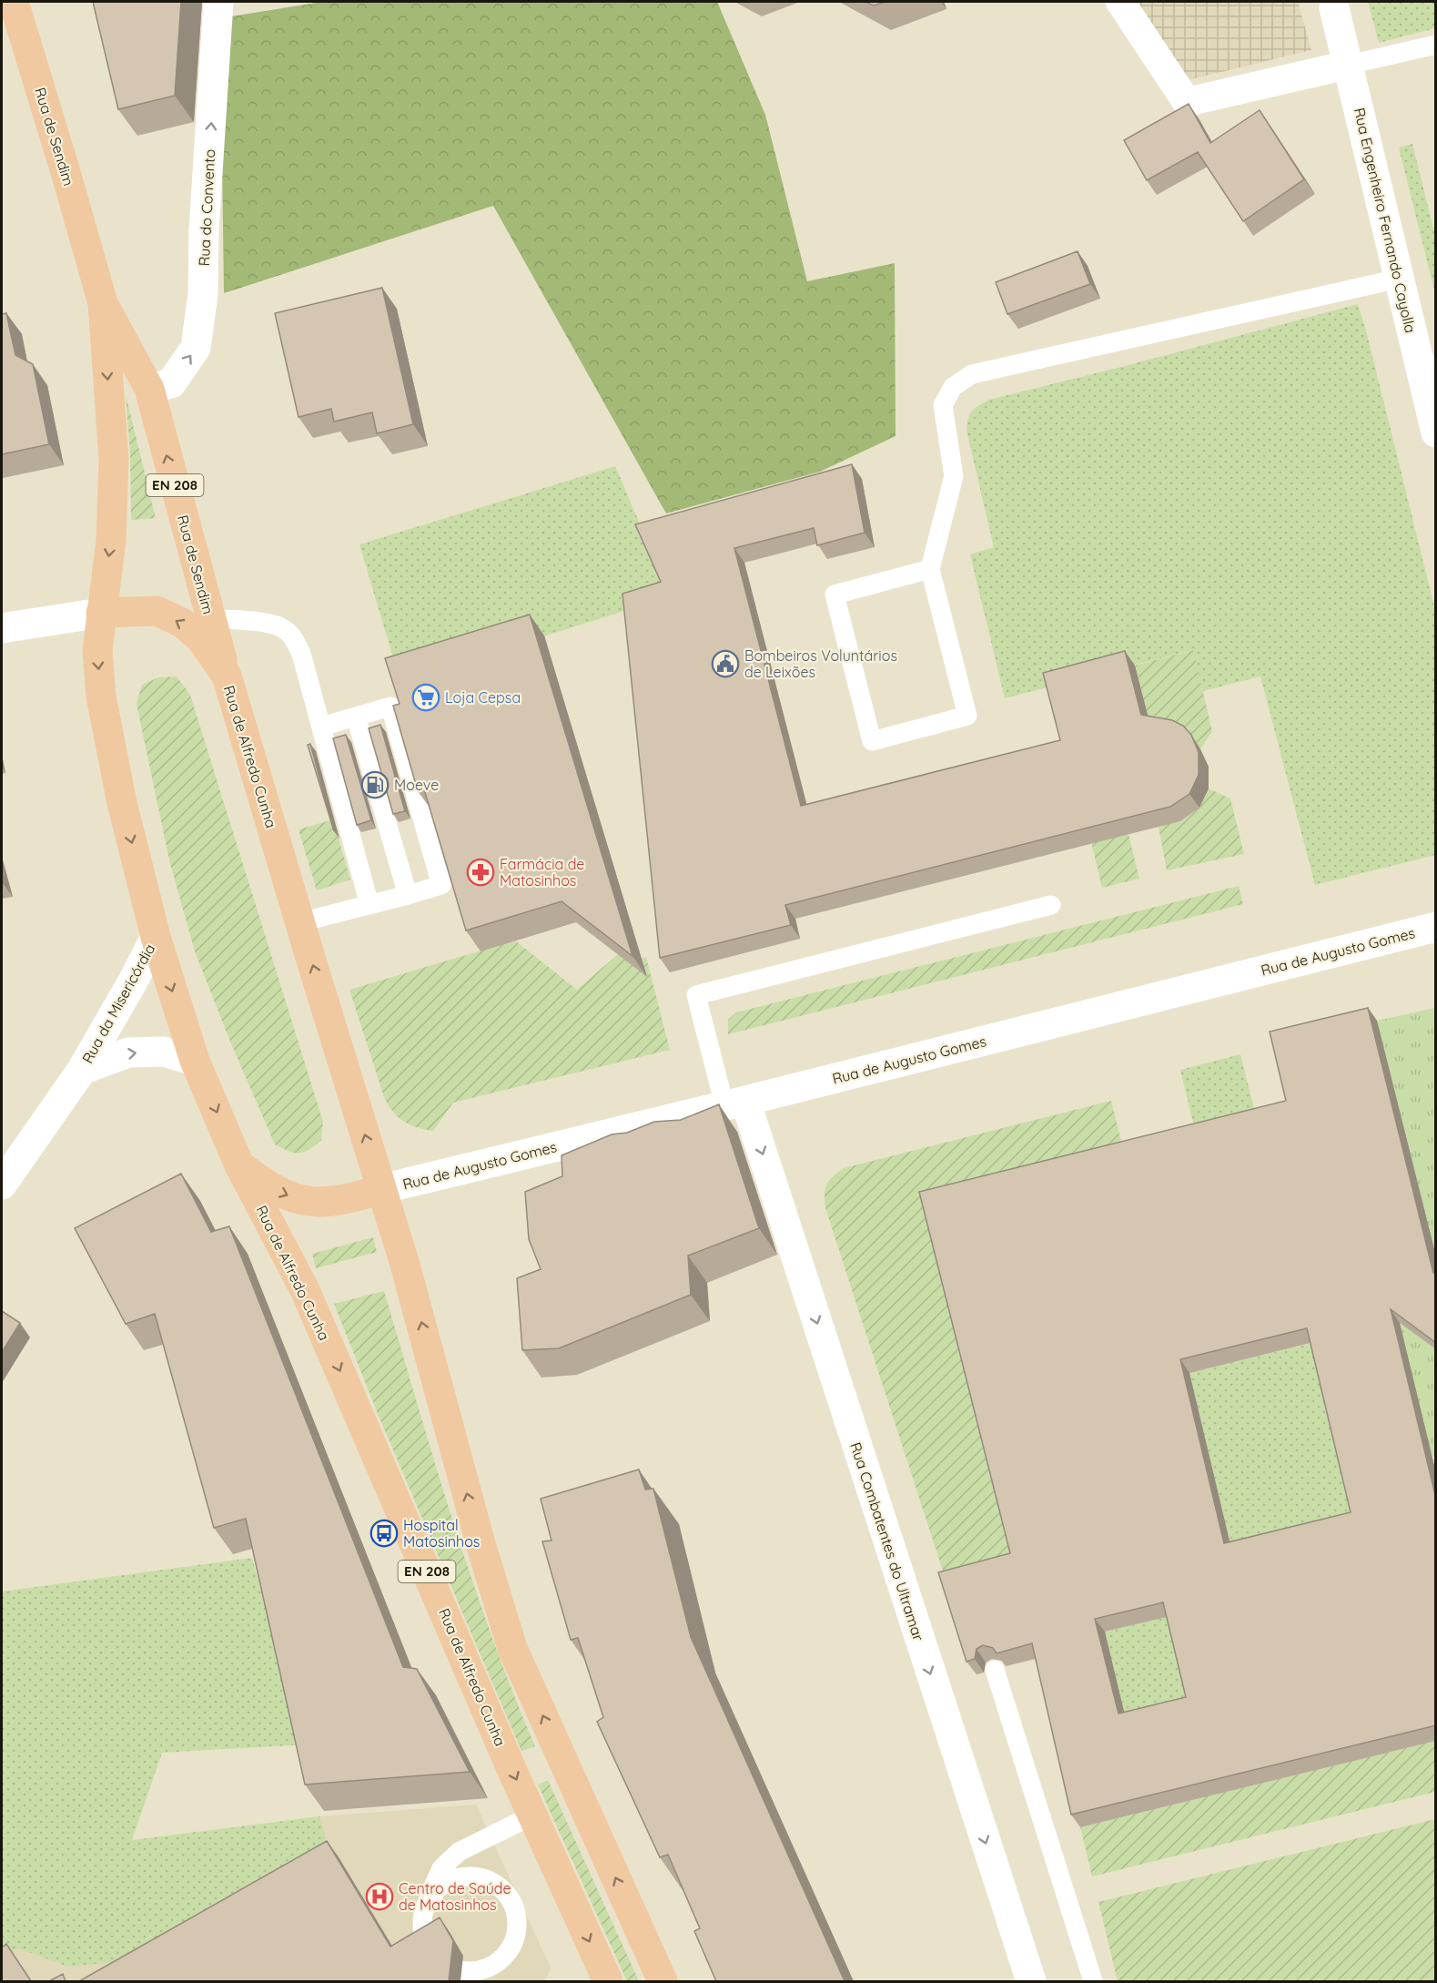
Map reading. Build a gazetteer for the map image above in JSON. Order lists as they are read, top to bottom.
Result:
{
  "streets": {
    "main road": ["Rua de Sendim", "EN 208", "Rua de Alfredo Cunha"],
    "street": [
      "Rua do Convento",
      "Rua Engenheiro Fernando Cayolla",
      "Rua de Augusto Gomes",
      "Rua da Misericórdia",
      "Rua Combatentes do Ultramar"
    ]
  },
  "crossings": [
    ["Rua de Sendim", "Rua do Convento"],
    ["Rua de Sendim", "Rua de Alfredo Cunha"],
    ["Rua de Alfredo Cunha", "Rua de Augusto Gomes"],
    ["Rua de Alfredo Cunha", "Rua da Misericórdia"],
    ["Rua de Augusto Gomes", "Rua Combatentes do Ultramar"]
  ],
  "one_way": ["Rua do Convento", "Rua Combatentes do Ultramar"],
  "places": {
    "public building": ["Bombeiros Voluntários de Leixões"],
    "supermarket": ["Loja Cepsa"],
    "fuel station": ["Moeve"],
    "pharmacy": ["Farmácia de Matosinhos"],
    "bus stop": ["Hospital Matosinhos"],
    "hospital": ["Centro de Saúde de Matosinhos"]
  }
}
